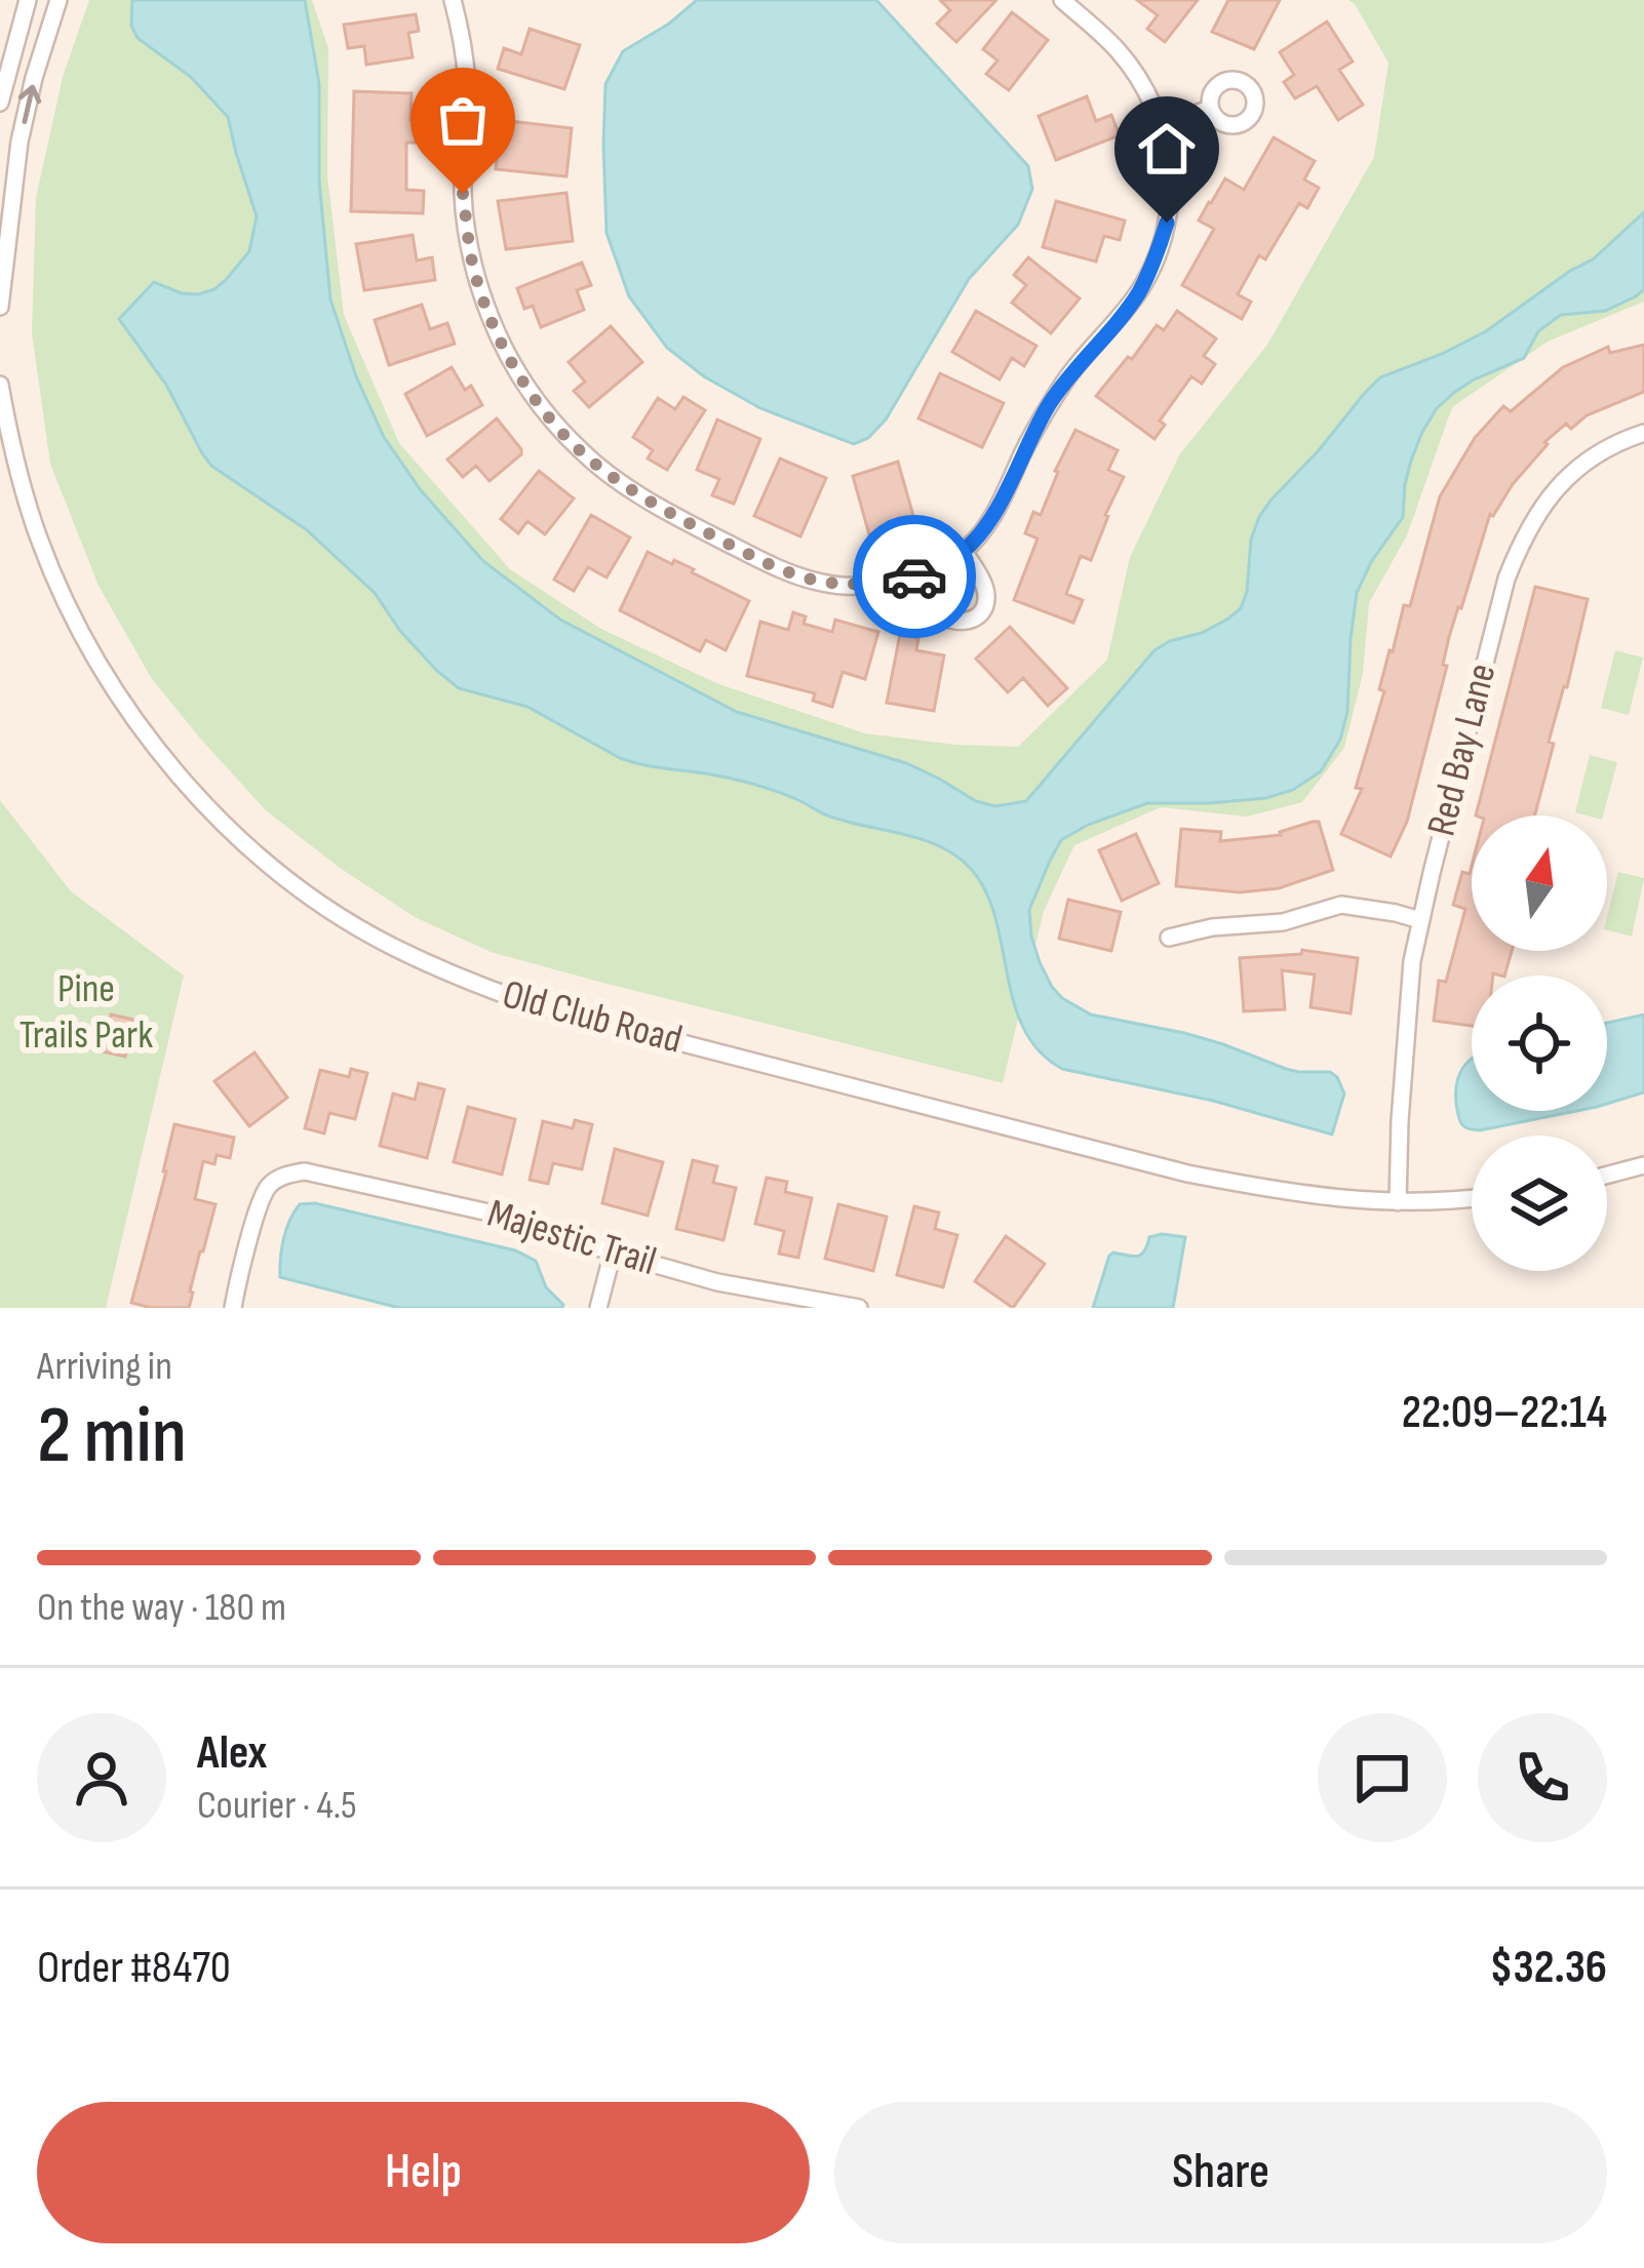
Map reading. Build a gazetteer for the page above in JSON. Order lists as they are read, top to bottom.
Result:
{
  "streets": {
    "street": ["Red Bay Lane", "Old Club Road", "Majestic Trail"]
  },
  "crossings": [
    ["Red Bay Lane", "Old Club Road"]
  ],
  "parks": ["Pine Trails Park"],
  "north": "top",
  "page": {
    "heading": ["2 min", "Arriving in", "22:09–22:14"],
    "panel": [
      "Alex",
      "Courier · 4.5",
      "Order #8470",
      "$32.36"
    ],
    "bar": "On the way · 180 m",
    "buttons": ["Help", "Share"]
  }
}
